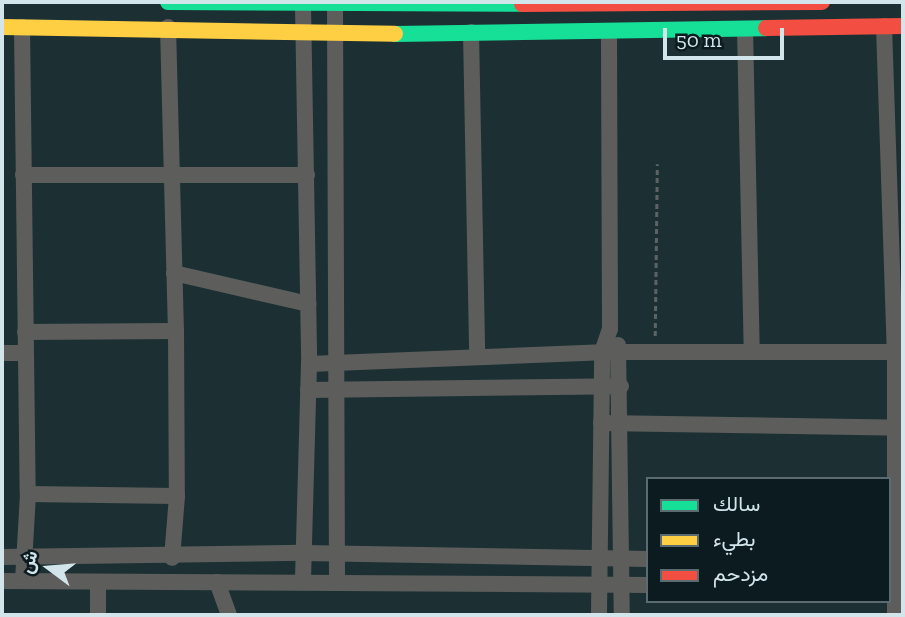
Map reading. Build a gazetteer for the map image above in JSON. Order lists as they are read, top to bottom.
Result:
{
  "legend": ["سالك", "بطيء", "مزدحم"],
  "scale_bar": "50 m",
  "north": "left"
}
